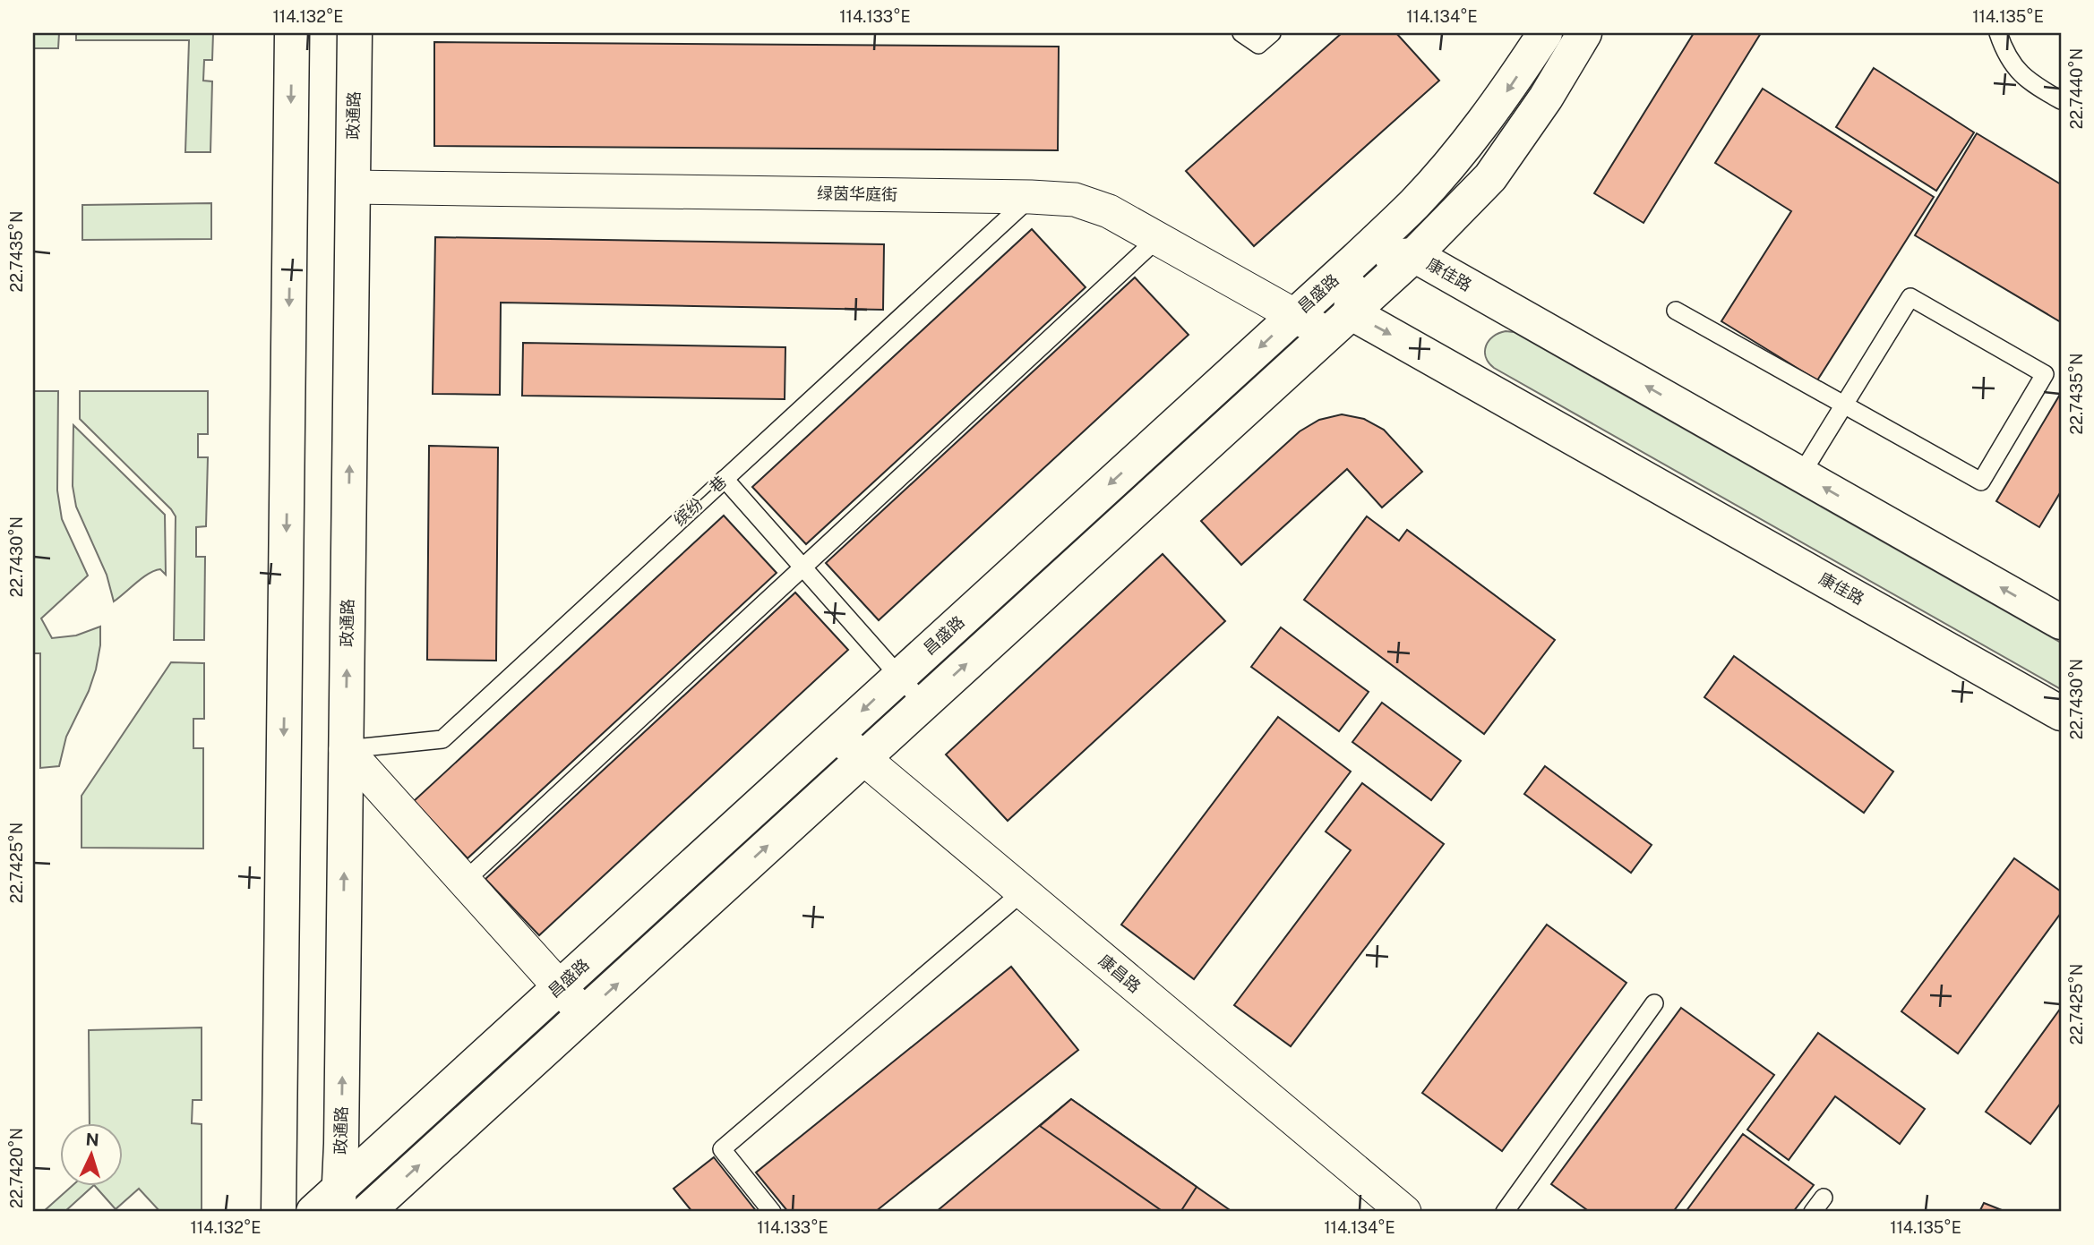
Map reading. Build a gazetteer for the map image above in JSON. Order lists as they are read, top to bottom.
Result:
{
  "streets": {
    "street": [
      "政通路",
      "绿茵华庭街",
      "康佳路",
      "昌盛路",
      "康昌路"
    ],
    "lane": ["缤纷一巷"]
  },
  "crossings": [
    ["政通路", "绿茵华庭街"],
    ["政通路", "昌盛路"],
    ["政通路", "缤纷一巷"],
    ["绿茵华庭街", "康佳路"],
    ["绿茵华庭街", "昌盛路"],
    ["绿茵华庭街", "缤纷一巷"],
    ["康佳路", "昌盛路"],
    ["昌盛路", "康昌路"]
  ],
  "north": "top",
  "coordinates": [
    "114.132°E",
    "114.133°E",
    "114.134°E",
    "114.135°E",
    "22.7440°N",
    "22.7435°N",
    "22.7430°N",
    "22.7425°N",
    "22.7420°N"
  ]
}
